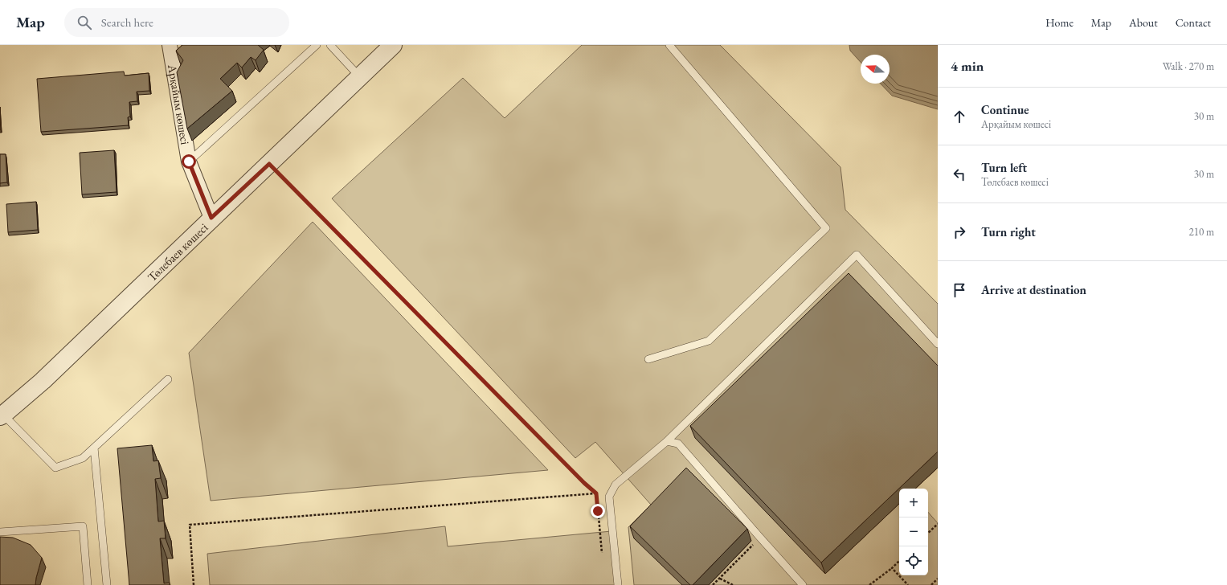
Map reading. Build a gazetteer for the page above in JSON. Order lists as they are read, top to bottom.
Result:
{
  "streets": {
    "street": ["Арқайым көшесі", "Төлебаев көшесі"]
  },
  "crossings": [
    ["Арқайым көшесі", "Төлебаев көшесі"]
  ],
  "north": "left",
  "page": {
    "header": "Map",
    "search": "Search here",
    "nav": [
      "Home",
      "Map",
      "About",
      "Contact"
    ],
    "heading": ["4 min", "Walk · 270 m"],
    "list": [
      ["Continue", "Арқайым көшесі", "30 m"],
      ["Turn left", "Төлебаев көшесі", "30 m"],
      ["Turn right", "210 m"],
      "Arrive at destination"
    ],
    "map_buttons": ["+", "−"]
  }
}
